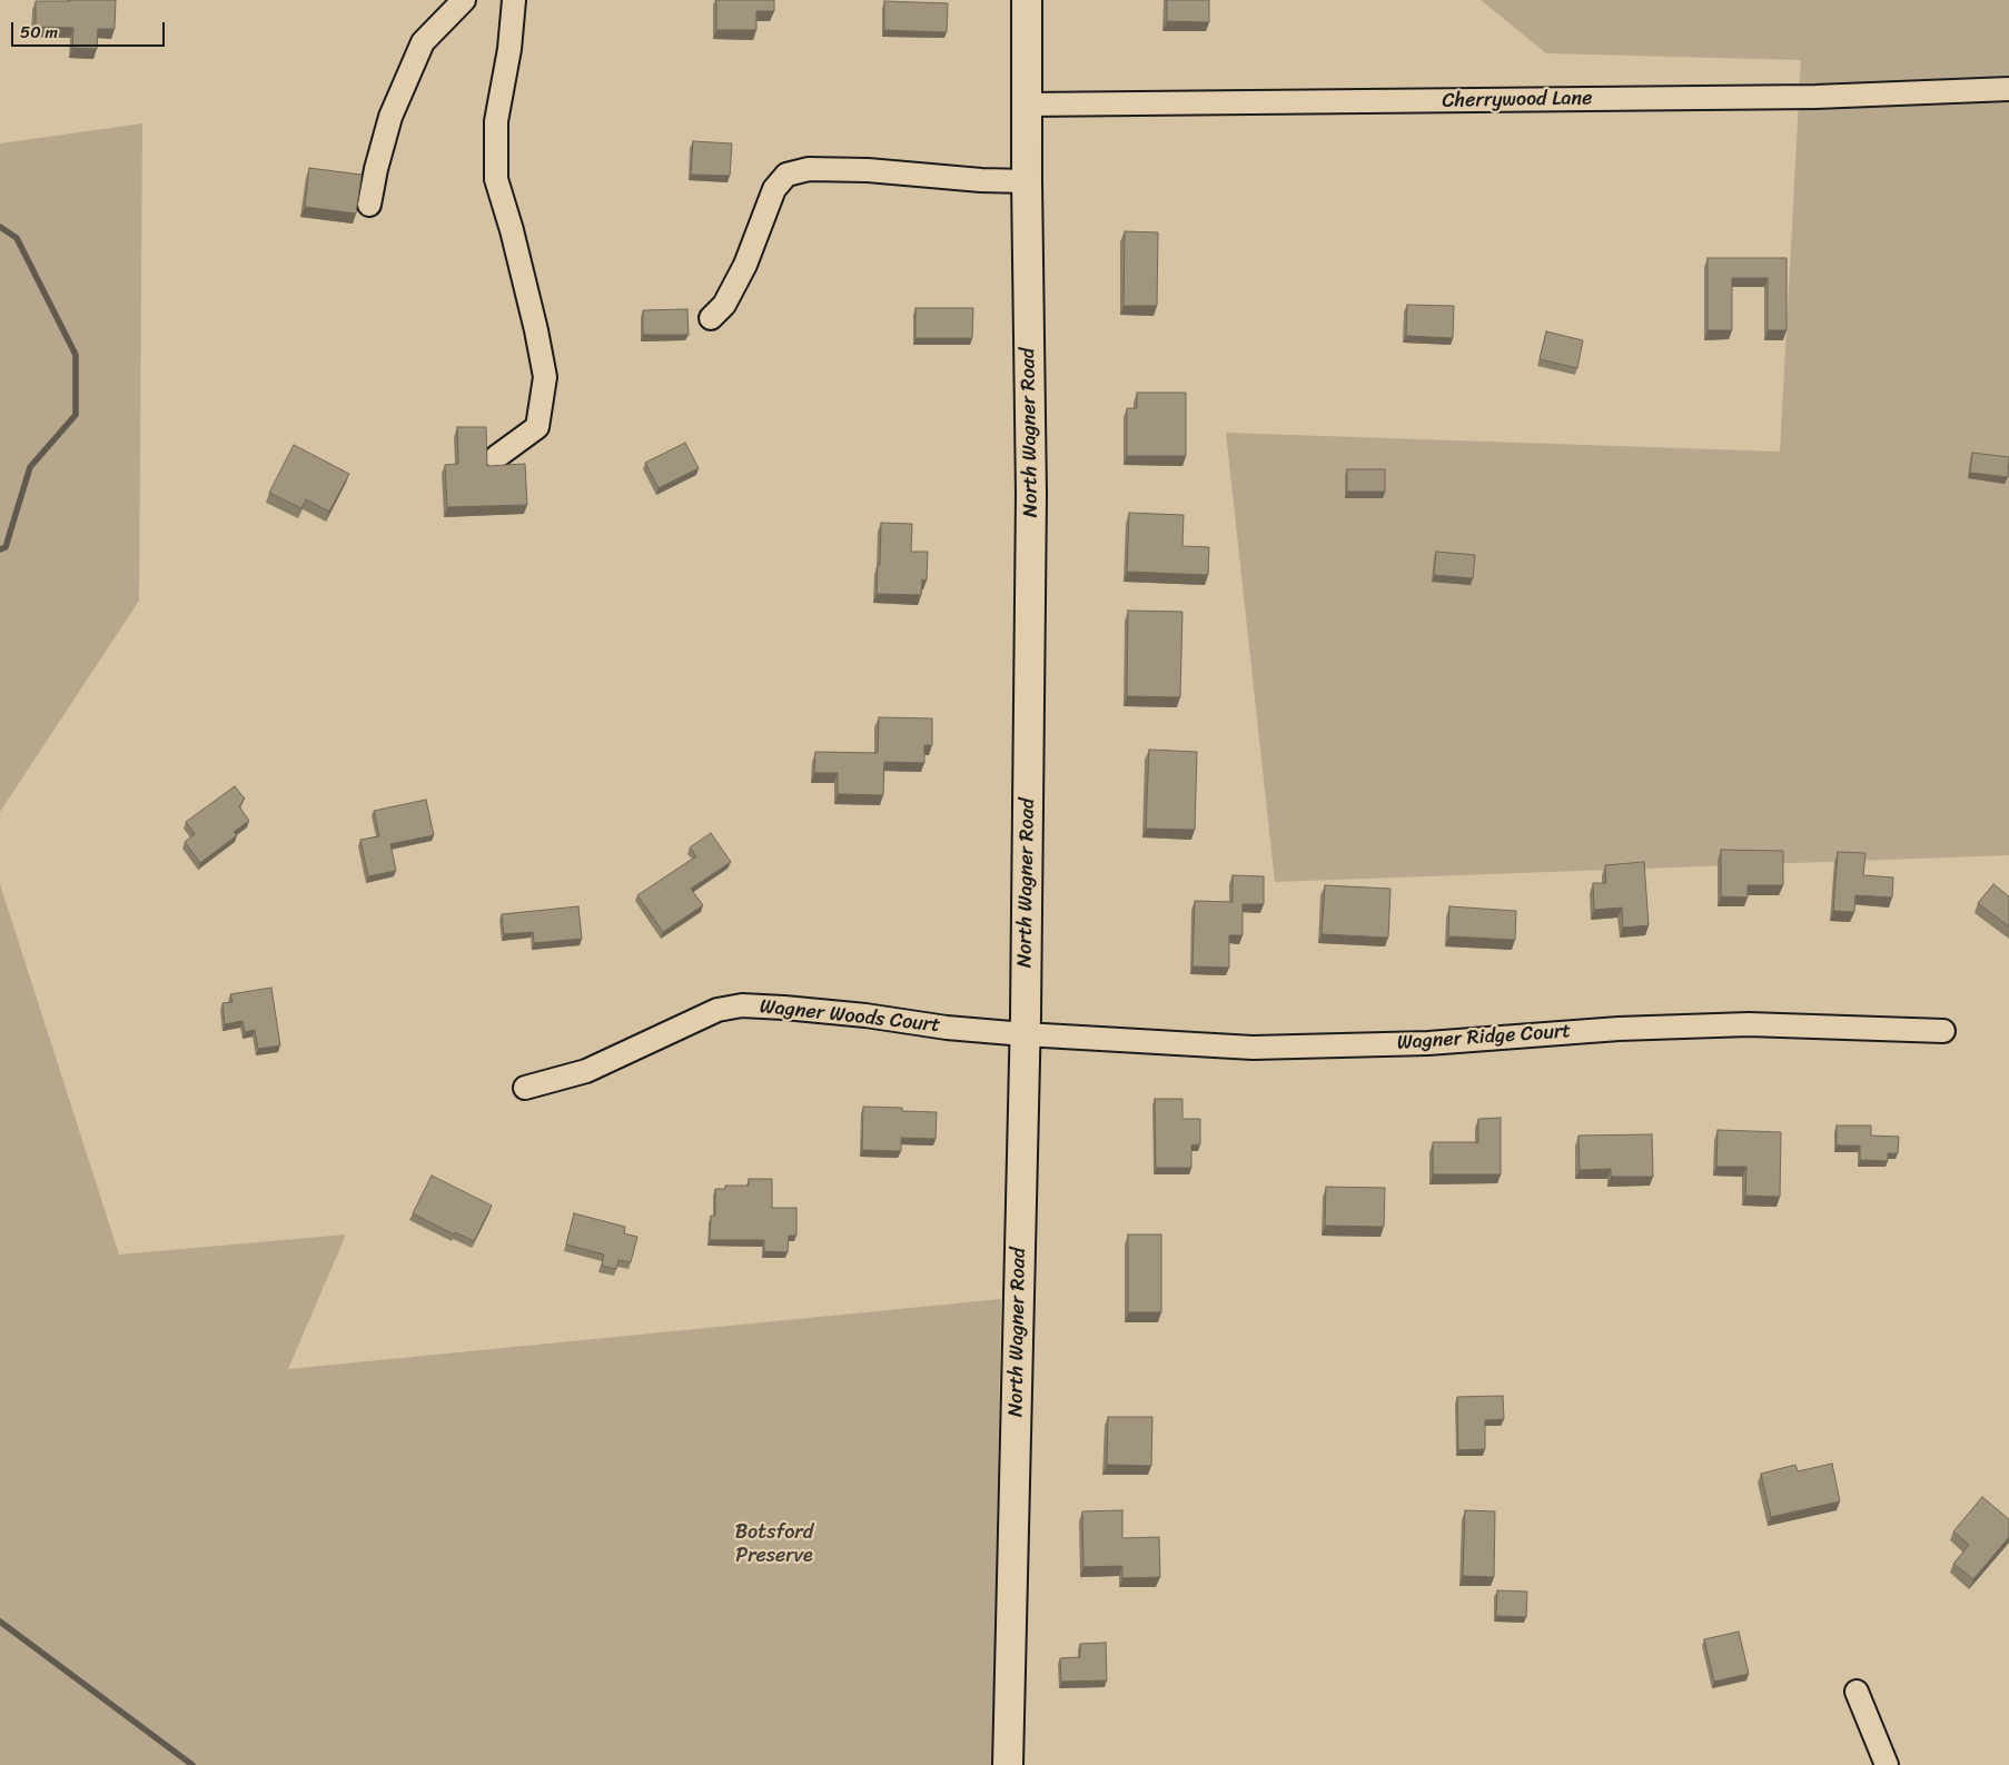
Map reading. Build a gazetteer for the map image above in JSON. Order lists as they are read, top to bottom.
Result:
{
  "streets": {
    "main road": ["North Wagner Road"],
    "street": ["Cherrywood Lane", "Wagner Woods Court", "Wagner Ridge Court"]
  },
  "crossings": [
    ["Cherrywood Lane", "North Wagner Road"],
    ["North Wagner Road", "Wagner Woods Court"],
    ["North Wagner Road", "Wagner Ridge Court"],
    ["Wagner Woods Court", "Wagner Ridge Court"]
  ],
  "parks": ["Botsford Preserve"],
  "scale_bar": "50 m"
}
